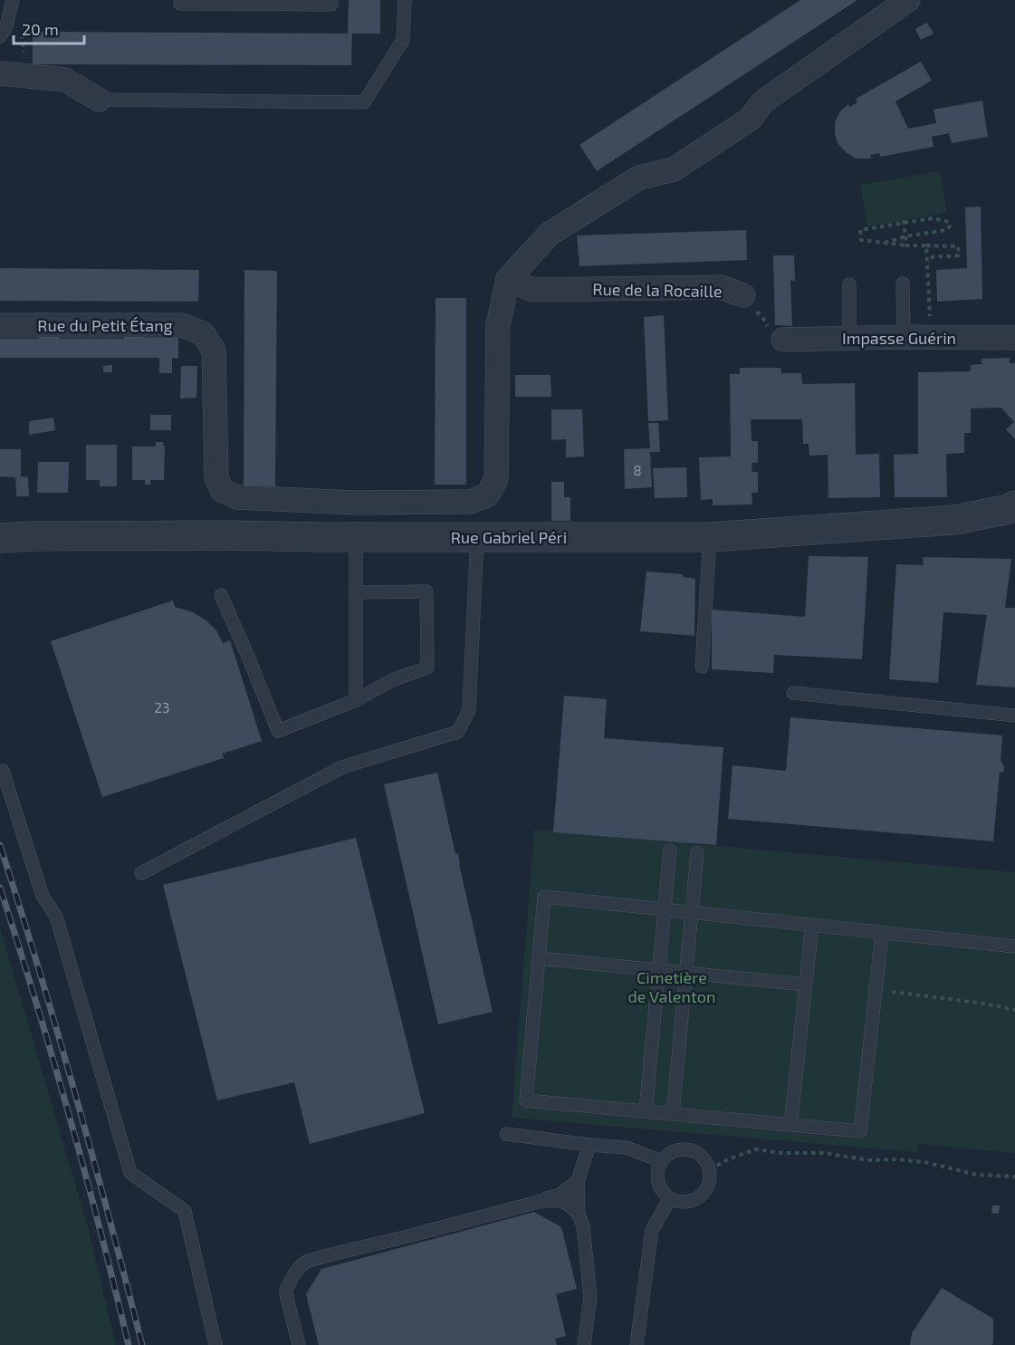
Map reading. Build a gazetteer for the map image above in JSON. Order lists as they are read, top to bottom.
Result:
{
  "streets": {
    "street": [
      "Rue de la Rocaille",
      "Rue du Petit Étang",
      "Impasse Guérin",
      "Rue Gabriel Péri"
    ]
  },
  "crossings": [
    ["Rue de la Rocaille", "Rue du Petit Étang"],
    ["Rue de la Rocaille", "Impasse Guérin"]
  ],
  "parks": ["Cimetière de Valenton"],
  "house_numbers": ["8", "23"],
  "scale_bar": "20 m"
}
